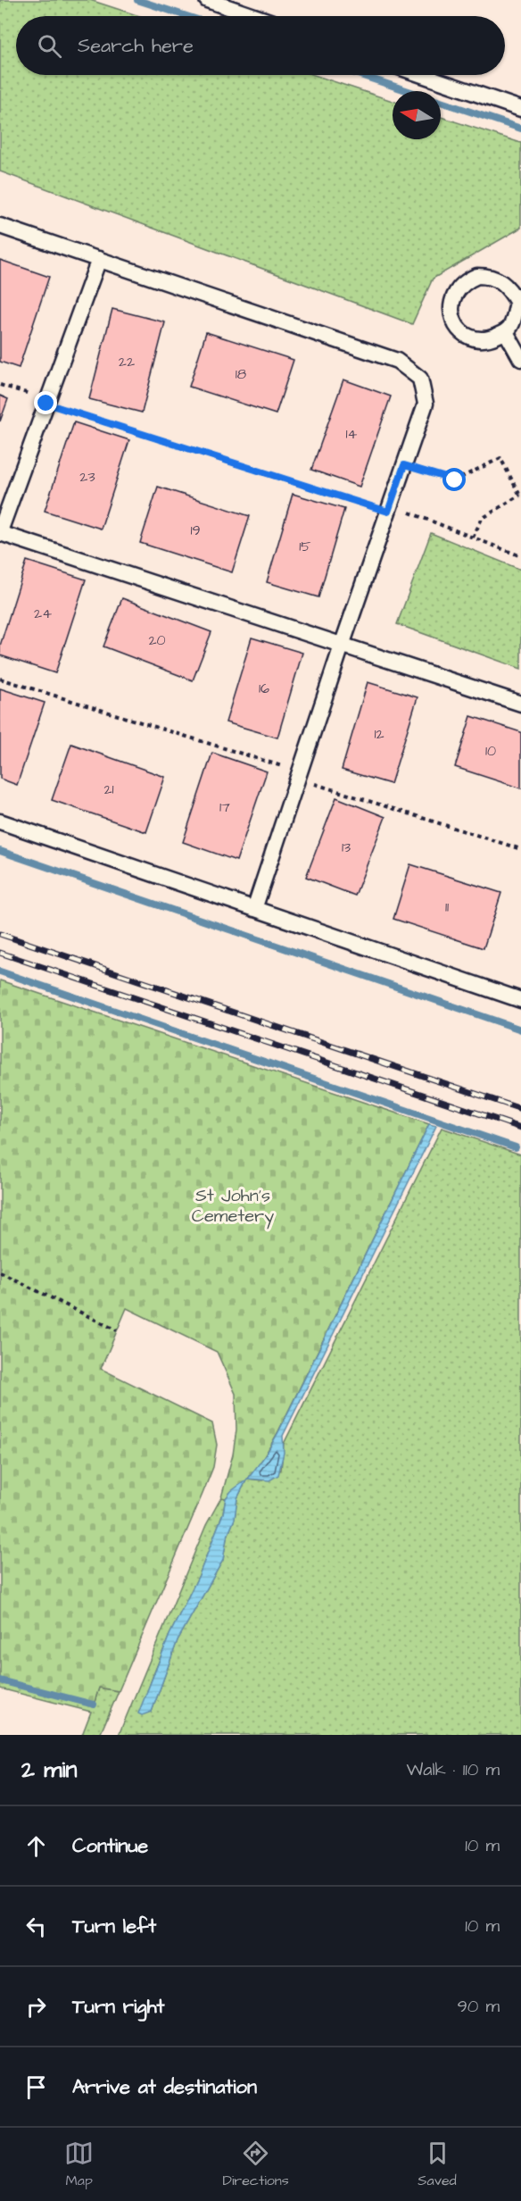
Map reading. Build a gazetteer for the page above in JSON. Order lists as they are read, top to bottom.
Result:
{
  "parks": ["St John's Cemetery"],
  "house_numbers": [
    "22",
    "18",
    "14",
    "23",
    "19",
    "15",
    "24",
    "20",
    "16",
    "12",
    "10",
    "21",
    "17",
    "13",
    "11"
  ],
  "north": "left",
  "page": {
    "search": "Search here",
    "heading": ["2 min", "Walk · 110 m"],
    "list": [
      ["Continue", "10 m"],
      ["Turn left", "10 m"],
      ["Turn right", "90 m"],
      "Arrive at destination"
    ],
    "nav": ["Map", "Directions", "Saved"]
  }
}
